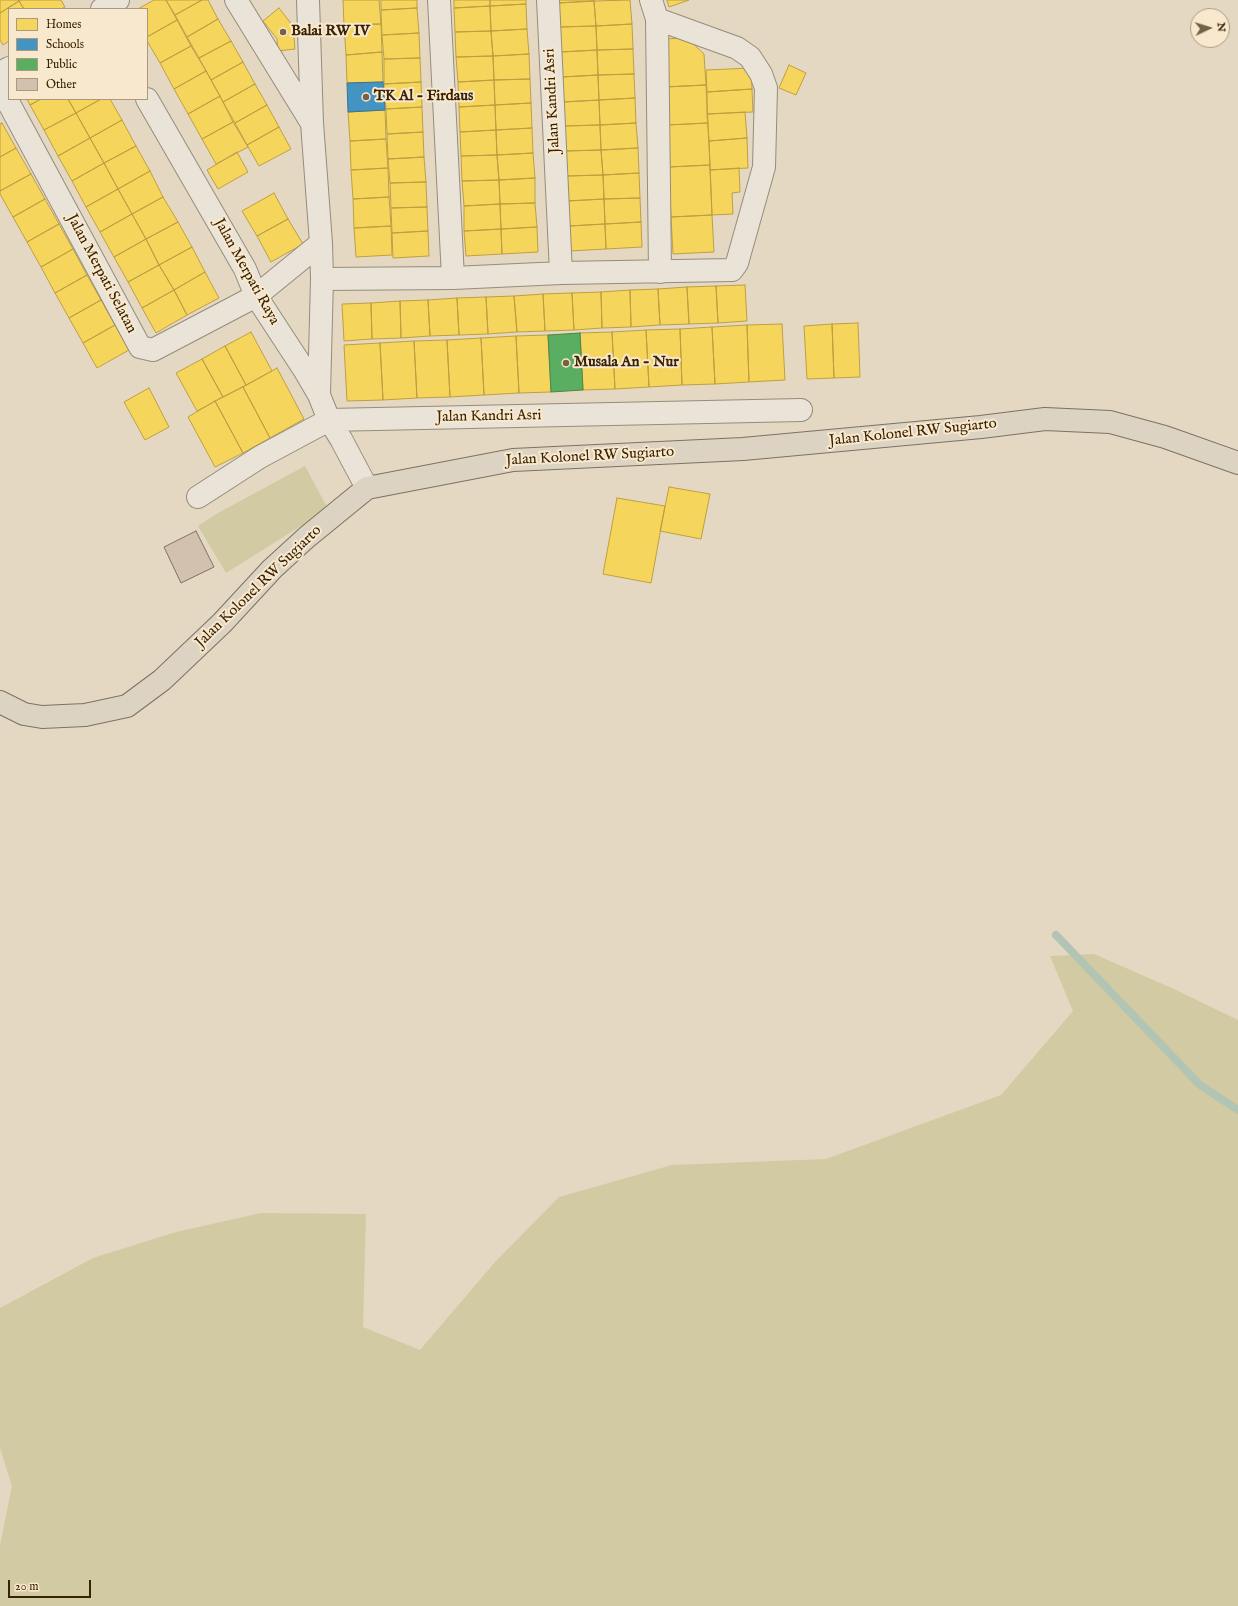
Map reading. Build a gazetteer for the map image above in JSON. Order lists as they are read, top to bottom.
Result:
{
  "streets": {
    "main road": ["Jalan Kolonel RW Sugiarto"],
    "street": ["Jalan Kandri Asri", "Jalan Merpati Raya", "Jalan Merpati Selatan"]
  },
  "crossings": [
    ["Jalan Kandri Asri", "Jalan Merpati Raya"],
    ["Jalan Merpati Raya", "Jalan Merpati Selatan"],
    ["Jalan Merpati Raya", "Jalan Kolonel RW Sugiarto"]
  ],
  "places": ["Balai RW IV", "TK Al - Firdaus", "Musala An - Nur"],
  "legend": [
    "Homes",
    "Schools",
    "Public",
    "Other"
  ],
  "scale_bar": "20 m",
  "north": "right"
}
